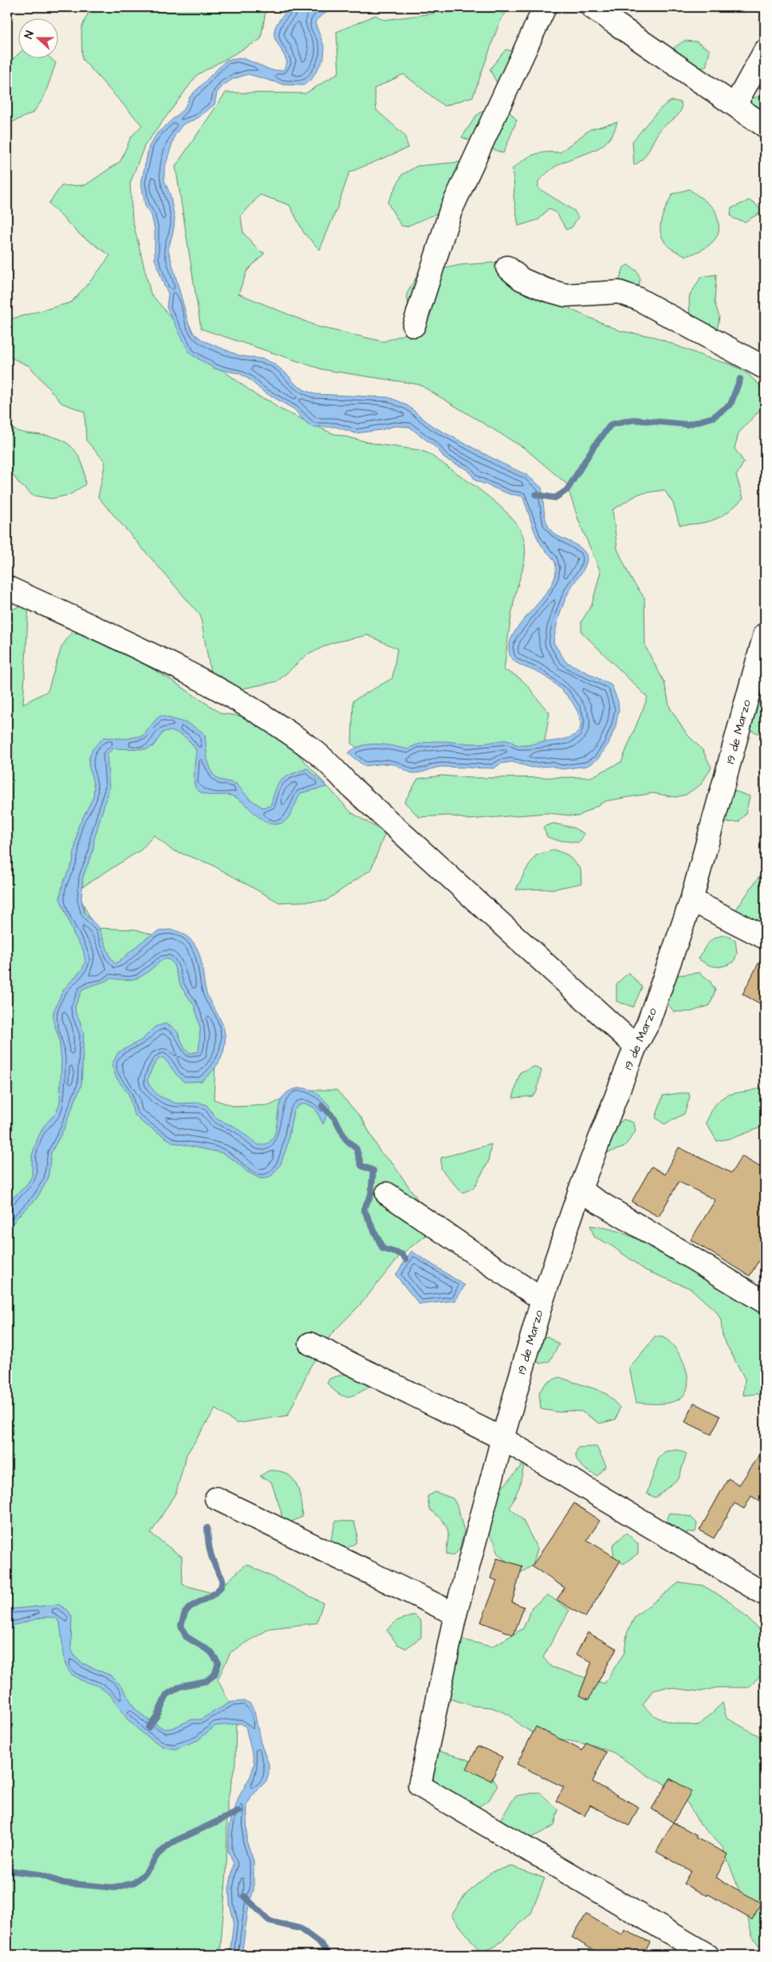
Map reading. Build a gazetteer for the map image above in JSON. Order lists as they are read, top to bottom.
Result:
{
  "streets": {
    "street": ["19 de Marzo"]
  },
  "north": "left"
}
